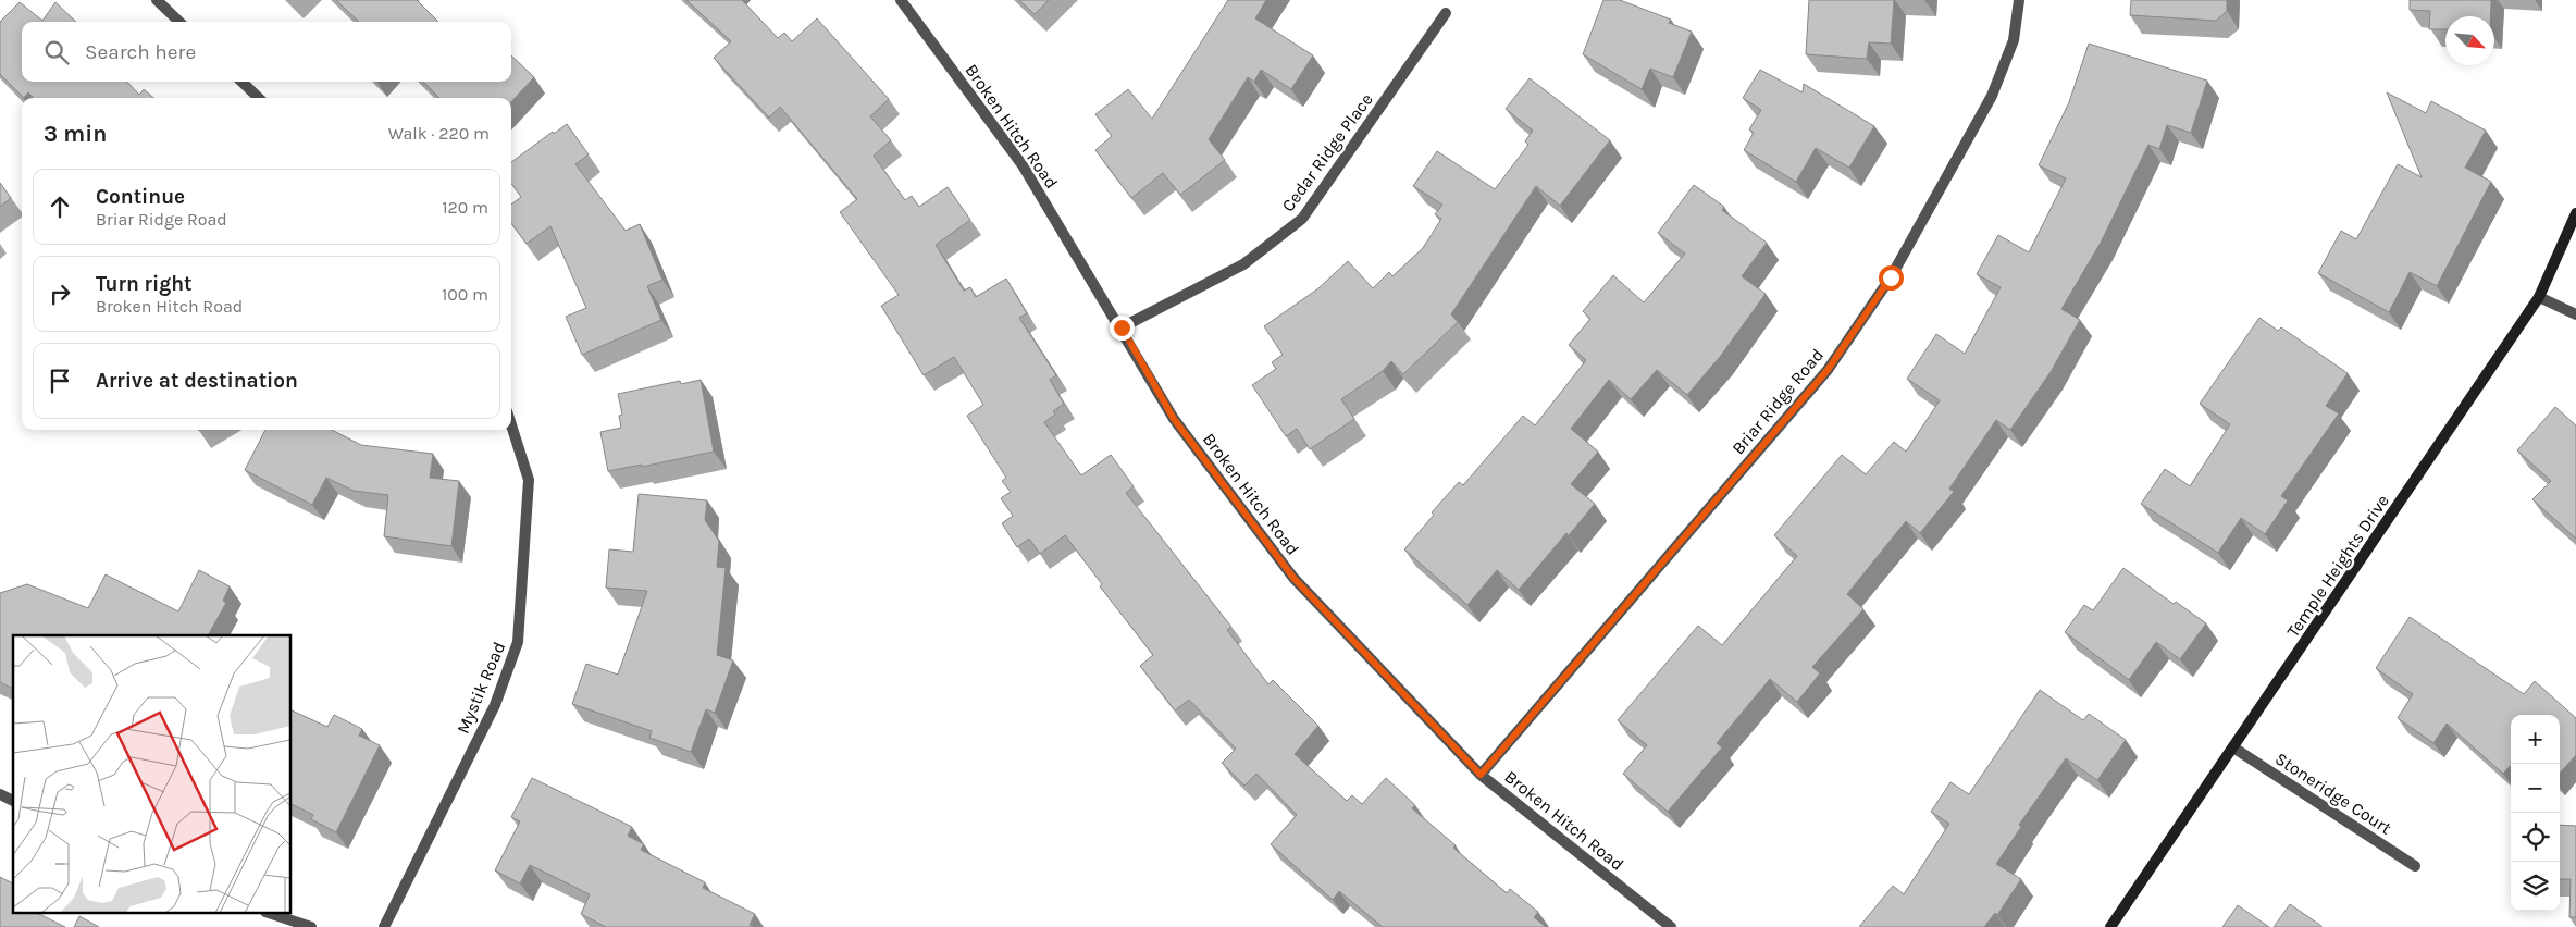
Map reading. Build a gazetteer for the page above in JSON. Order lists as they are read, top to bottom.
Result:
{
  "streets": {
    "street": [
      "Broken Hitch Road",
      "Cedar Ridge Place",
      "Briar Ridge Road",
      "Temple Heights Drive",
      "Mystik Road",
      "Stoneridge Court"
    ]
  },
  "crossings": [
    ["Broken Hitch Road", "Cedar Ridge Place"],
    ["Broken Hitch Road", "Briar Ridge Road"],
    ["Temple Heights Drive", "Stoneridge Court"]
  ],
  "north": "bottom right",
  "page": {
    "search": "Search here",
    "heading": ["3 min", "Walk · 220 m"],
    "list": [
      ["Continue", "Briar Ridge Road", "120 m"],
      ["Turn right", "Broken Hitch Road", "100 m"],
      "Arrive at destination"
    ],
    "map_buttons": ["+", "−"]
  }
}
